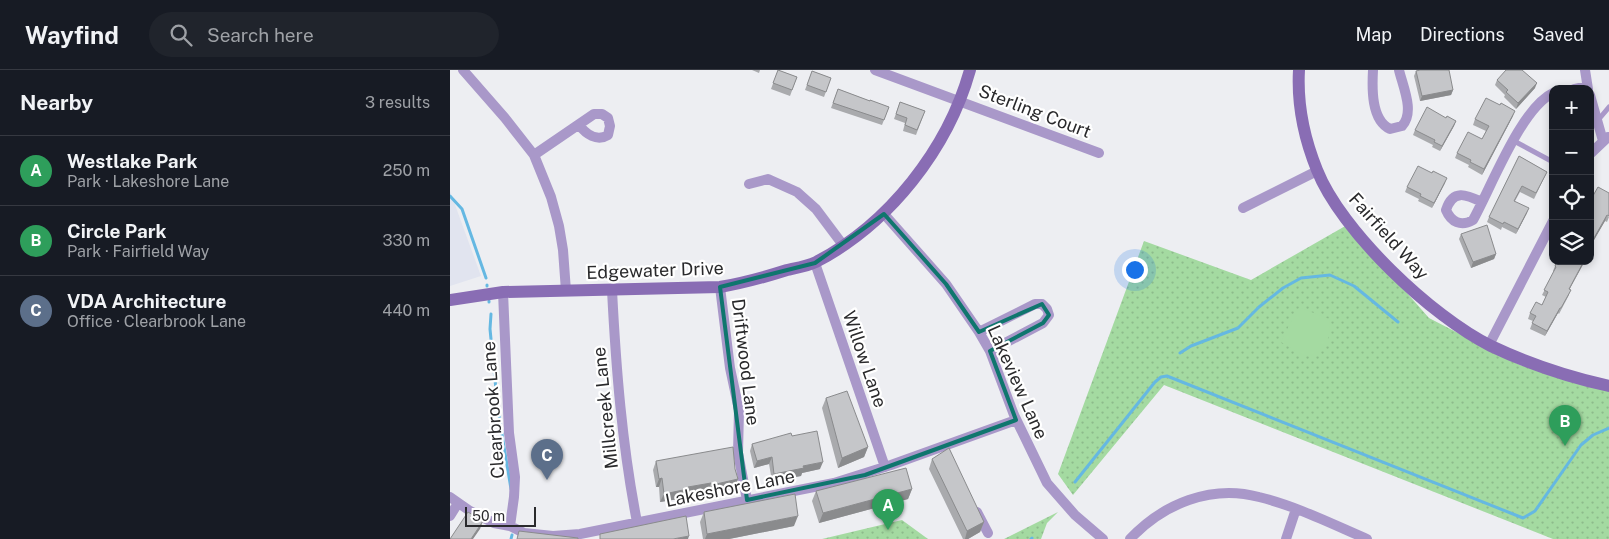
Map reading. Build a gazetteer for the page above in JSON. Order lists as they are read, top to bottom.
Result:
{
  "streets": {
    "street": [
      "Sterling Court",
      "Fairfield Way",
      "Edgewater Drive",
      "Willow Lane",
      "Driftwood Lane",
      "Lakeview Lane",
      "Millcreek Lane",
      "Clearbrook Lane",
      "Lakeshore Lane"
    ]
  },
  "crossings": [
    ["Sterling Court", "Edgewater Drive"],
    ["Edgewater Drive", "Willow Lane"],
    ["Edgewater Drive", "Driftwood Lane"],
    ["Edgewater Drive", "Lakeview Lane"],
    ["Edgewater Drive", "Millcreek Lane"],
    ["Edgewater Drive", "Clearbrook Lane"],
    ["Willow Lane", "Lakeshore Lane"],
    ["Driftwood Lane", "Lakeshore Lane"],
    ["Lakeview Lane", "Lakeshore Lane"],
    ["Millcreek Lane", "Lakeshore Lane"],
    ["Clearbrook Lane", "Lakeshore Lane"]
  ],
  "scale_bar": "50 m",
  "page": {
    "header": "Wayfind",
    "search": "Search here",
    "nav": ["Map", "Directions", "Saved"],
    "heading": ["Nearby", "3 results"],
    "map_buttons": ["+", "−"],
    "list": [
      {
        "mark": "A",
        "name": "Westlake Park",
        "note": "Park · Lakeshore Lane",
        "value": "250 m"
      },
      {
        "mark": "B",
        "name": "Circle Park",
        "note": "Park · Fairfield Way",
        "value": "330 m"
      },
      {
        "mark": "C",
        "name": "VDA Architecture",
        "note": "Office · Clearbrook Lane",
        "value": "440 m"
      }
    ],
    "pins": ["B", "C", "A"],
    "scale": "50 m"
  }
}
